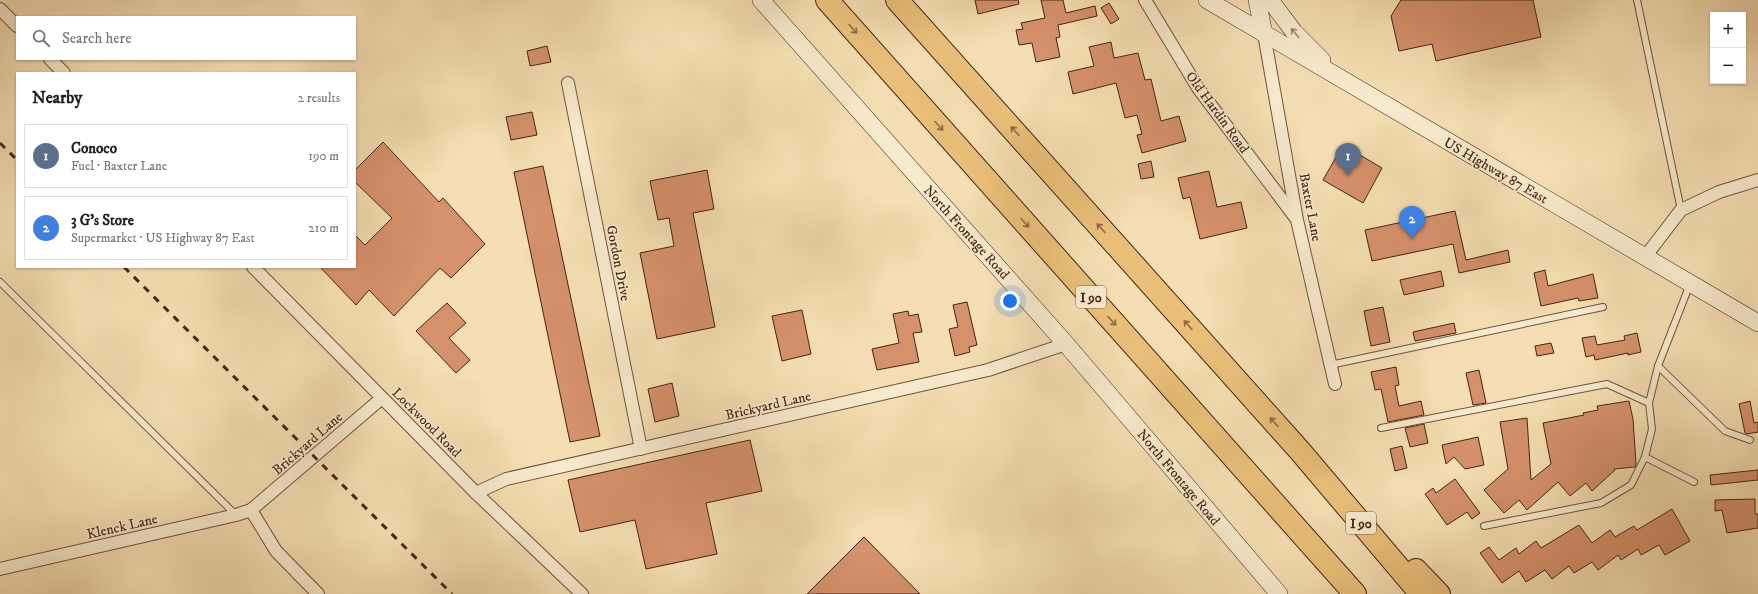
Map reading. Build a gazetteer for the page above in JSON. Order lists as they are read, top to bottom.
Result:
{
  "streets": {
    "highway": ["I 90"],
    "street": [
      "Old Hardin Road",
      "US Highway 87 East",
      "Baxter Lane",
      "North Frontage Road",
      "Gordon Drive",
      "Brickyard Lane",
      "Lockwood Road",
      "Klenck Lane"
    ]
  },
  "crossings": [
    ["Old Hardin Road", "Baxter Lane"],
    ["US Highway 87 East", "Baxter Lane"],
    ["North Frontage Road", "Brickyard Lane"],
    ["Gordon Drive", "Brickyard Lane"],
    ["Brickyard Lane", "Lockwood Road"],
    ["Brickyard Lane", "Klenck Lane"]
  ],
  "page": {
    "map_buttons": ["+", "−"],
    "search": "Search here",
    "heading": ["Nearby", "2 results"],
    "list": [
      {
        "mark": "1",
        "name": "Conoco",
        "note": "Fuel · Baxter Lane",
        "value": "190 m"
      },
      {
        "mark": "2",
        "name": "3 G's Store",
        "note": "Supermarket · US Highway 87 East",
        "value": "210 m"
      }
    ],
    "pins": ["1", "2"]
  }
}
